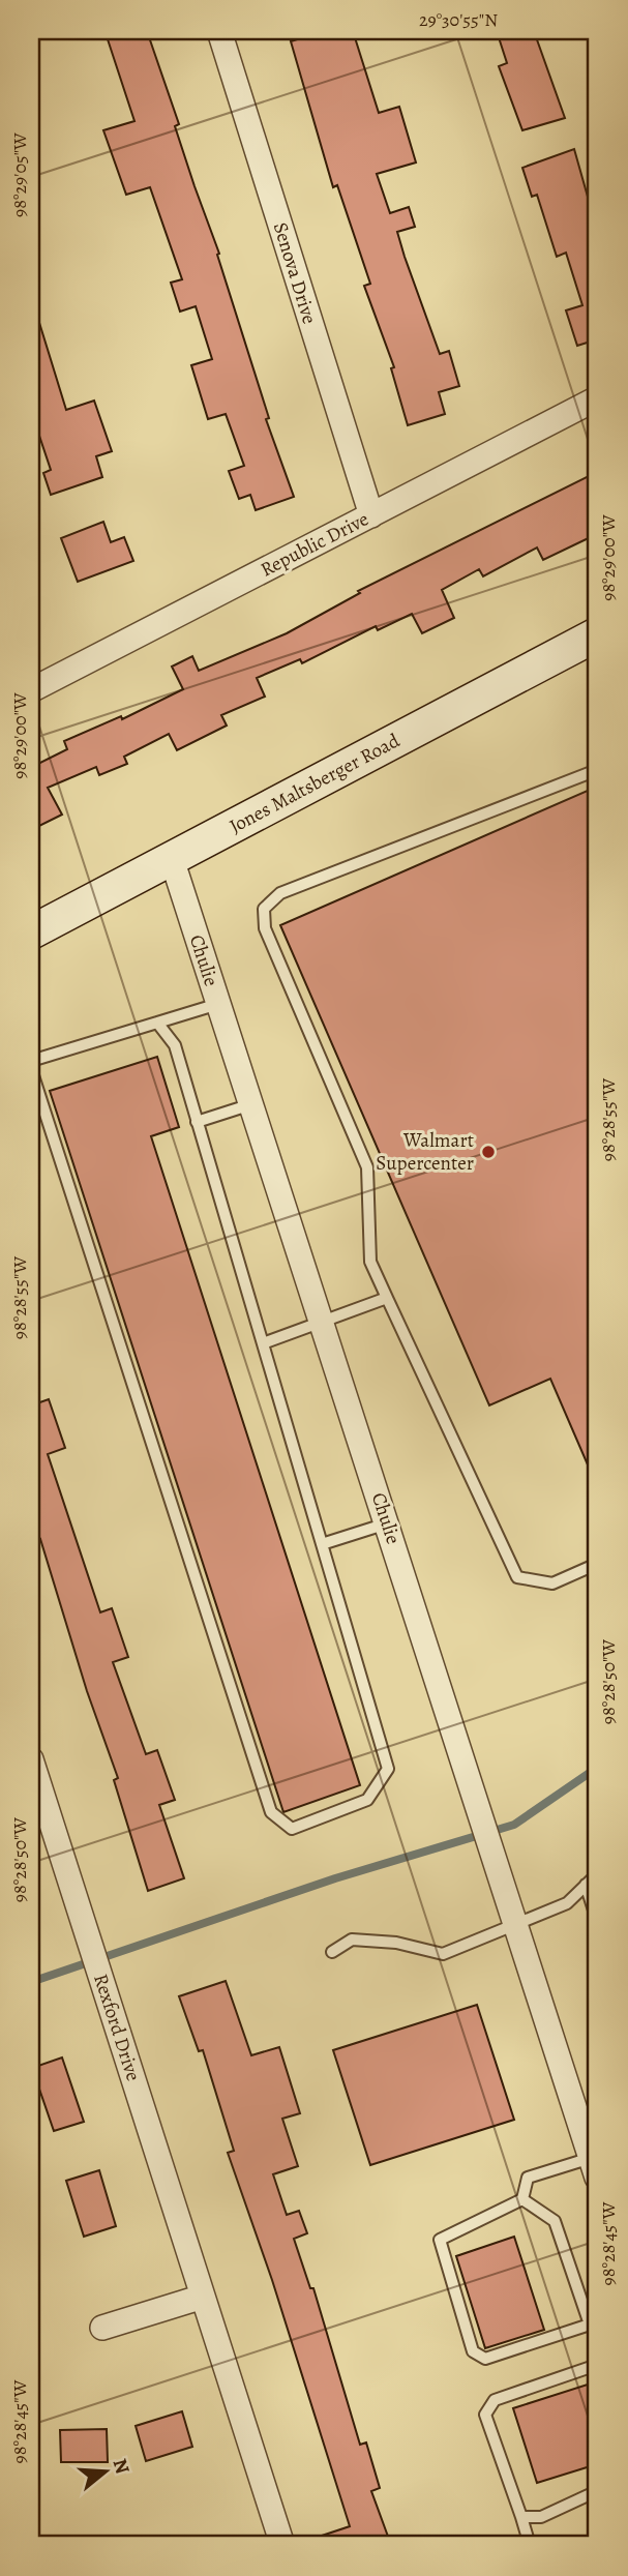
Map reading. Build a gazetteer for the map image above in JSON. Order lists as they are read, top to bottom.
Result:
{
  "streets": {
    "main road": ["Jones Maltsberger Road"],
    "street": [
      "Senova Drive",
      "Republic Drive",
      "Chulie",
      "Rexford Drive"
    ]
  },
  "crossings": [
    ["Senova Drive", "Republic Drive"],
    ["Jones Maltsberger Road", "Chulie"]
  ],
  "places": ["Walmart Supercenter"],
  "north": "right",
  "coordinates": [
    "29°30'55\"N",
    "98°29'05\"W",
    "98°29'00\"W",
    "98°28'55\"W",
    "98°28'50\"W",
    "98°28'45\"W"
  ]
}
